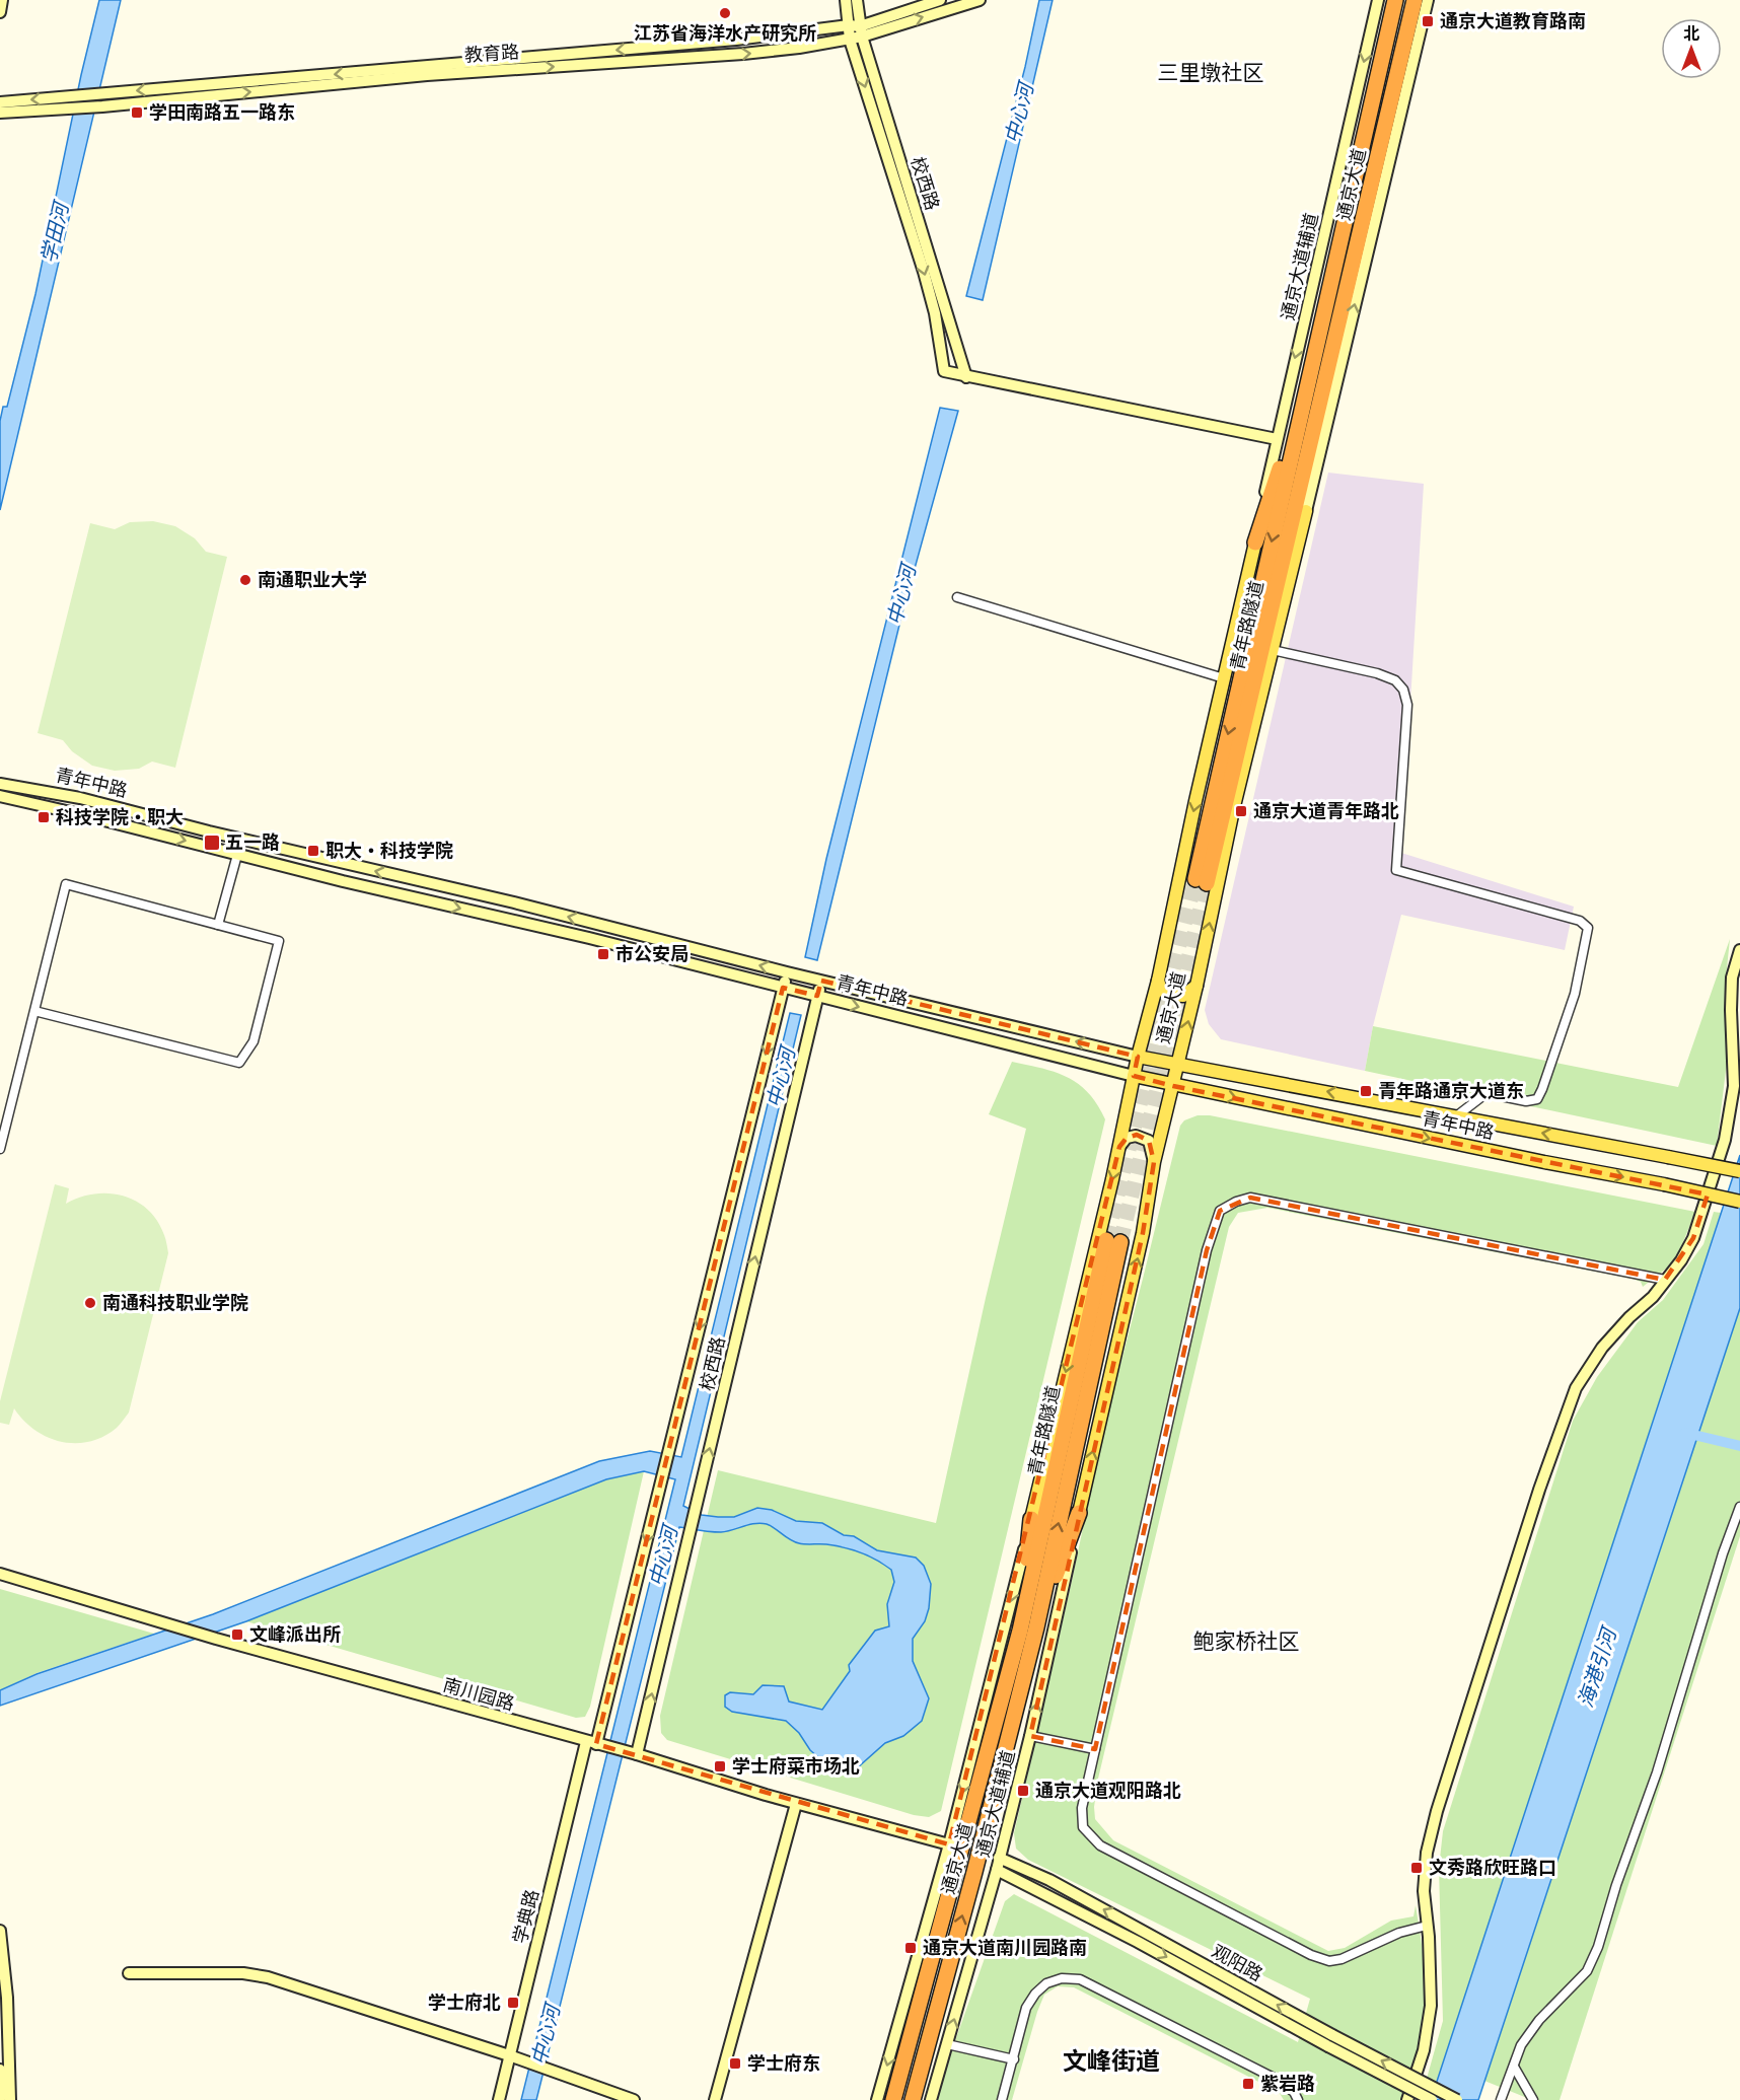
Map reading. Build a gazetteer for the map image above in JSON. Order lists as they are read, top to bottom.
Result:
{
  "streets": {
    "highway": ["通京大道", "青年路隧道"],
    "main road": ["青年中路"],
    "street": [
      "教育路",
      "校西路",
      "通京大道辅道",
      "南川园路",
      "学典路",
      "观阳路"
    ]
  },
  "crossings": [
    ["教育路", "校西路"],
    ["校西路", "青年中路"],
    ["校西路", "南川园路"],
    ["校西路", "学典路"],
    ["通京大道", "通京大道辅道"],
    ["通京大道", "青年路隧道"],
    ["通京大道", "青年中路"],
    ["通京大道辅道", "南川园路"],
    ["通京大道辅道", "观阳路"],
    ["南川园路", "学典路"]
  ],
  "districts": ["三里墩社区", "鲍家桥社区", "文峰街道"],
  "water": ["中心河", "学田河", "海港引河"],
  "places": {
    "other": ["江苏省海洋水产研究所", "南通职业大学", "南通科技职业学院"],
    "transit": [
      "通京大道教育路南",
      "学田南路五一路东",
      "通京大道青年路北",
      "科技学院·职大",
      "五一路",
      "职大·科技学院",
      "市公安局",
      "青年路通京大道东",
      "文峰派出所",
      "学士府菜市场北",
      "通京大道观阳路北",
      "文秀路欣旺路口",
      "通京大道南川园路南",
      "学士府北",
      "学士府东",
      "紫岩路"
    ]
  },
  "north": "top"
}
